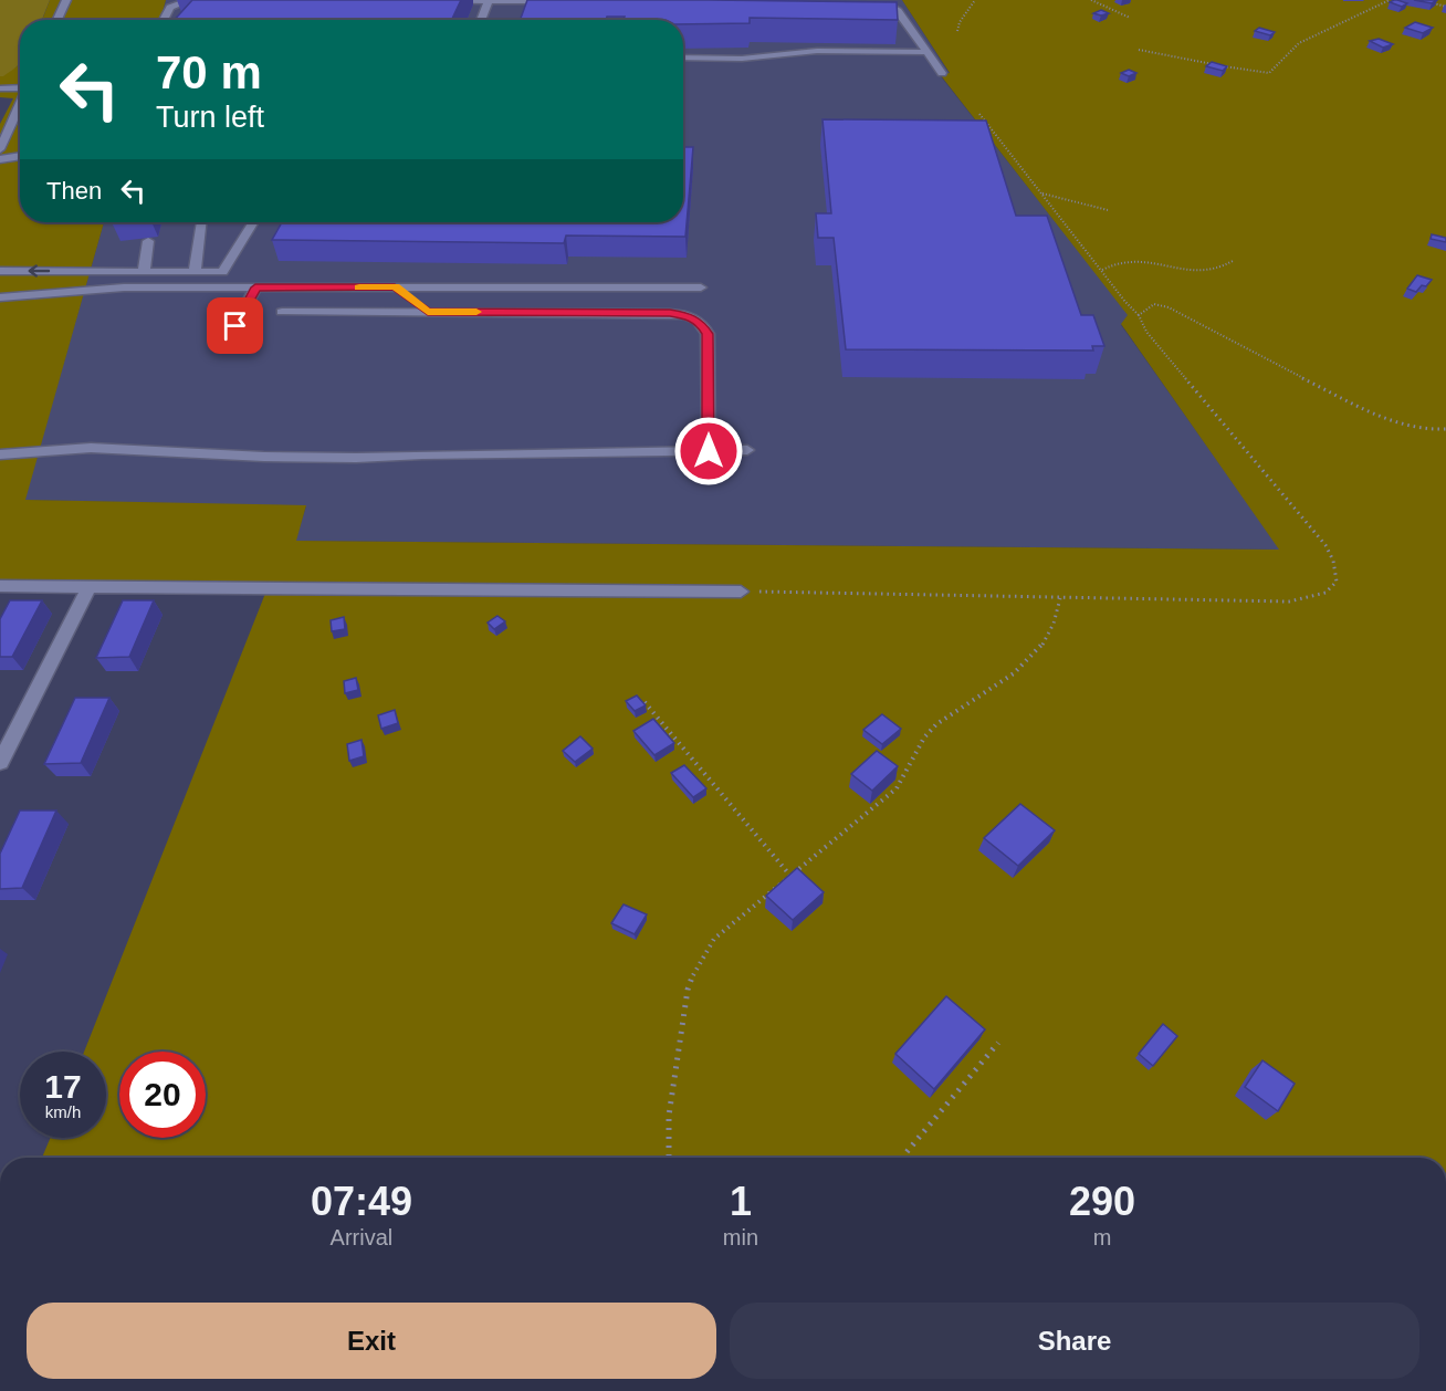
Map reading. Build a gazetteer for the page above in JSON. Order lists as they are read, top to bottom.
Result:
{
  "page": {
    "turn": ["70 m", "Turn left"],
    "then": "Then",
    "speed": "17 km/h",
    "limit": "20",
    "eta": [
      "07:49",
      "Arrival",
      "1",
      "min",
      "290",
      "m"
    ],
    "buttons": ["Exit", "Share"]
  }
}
